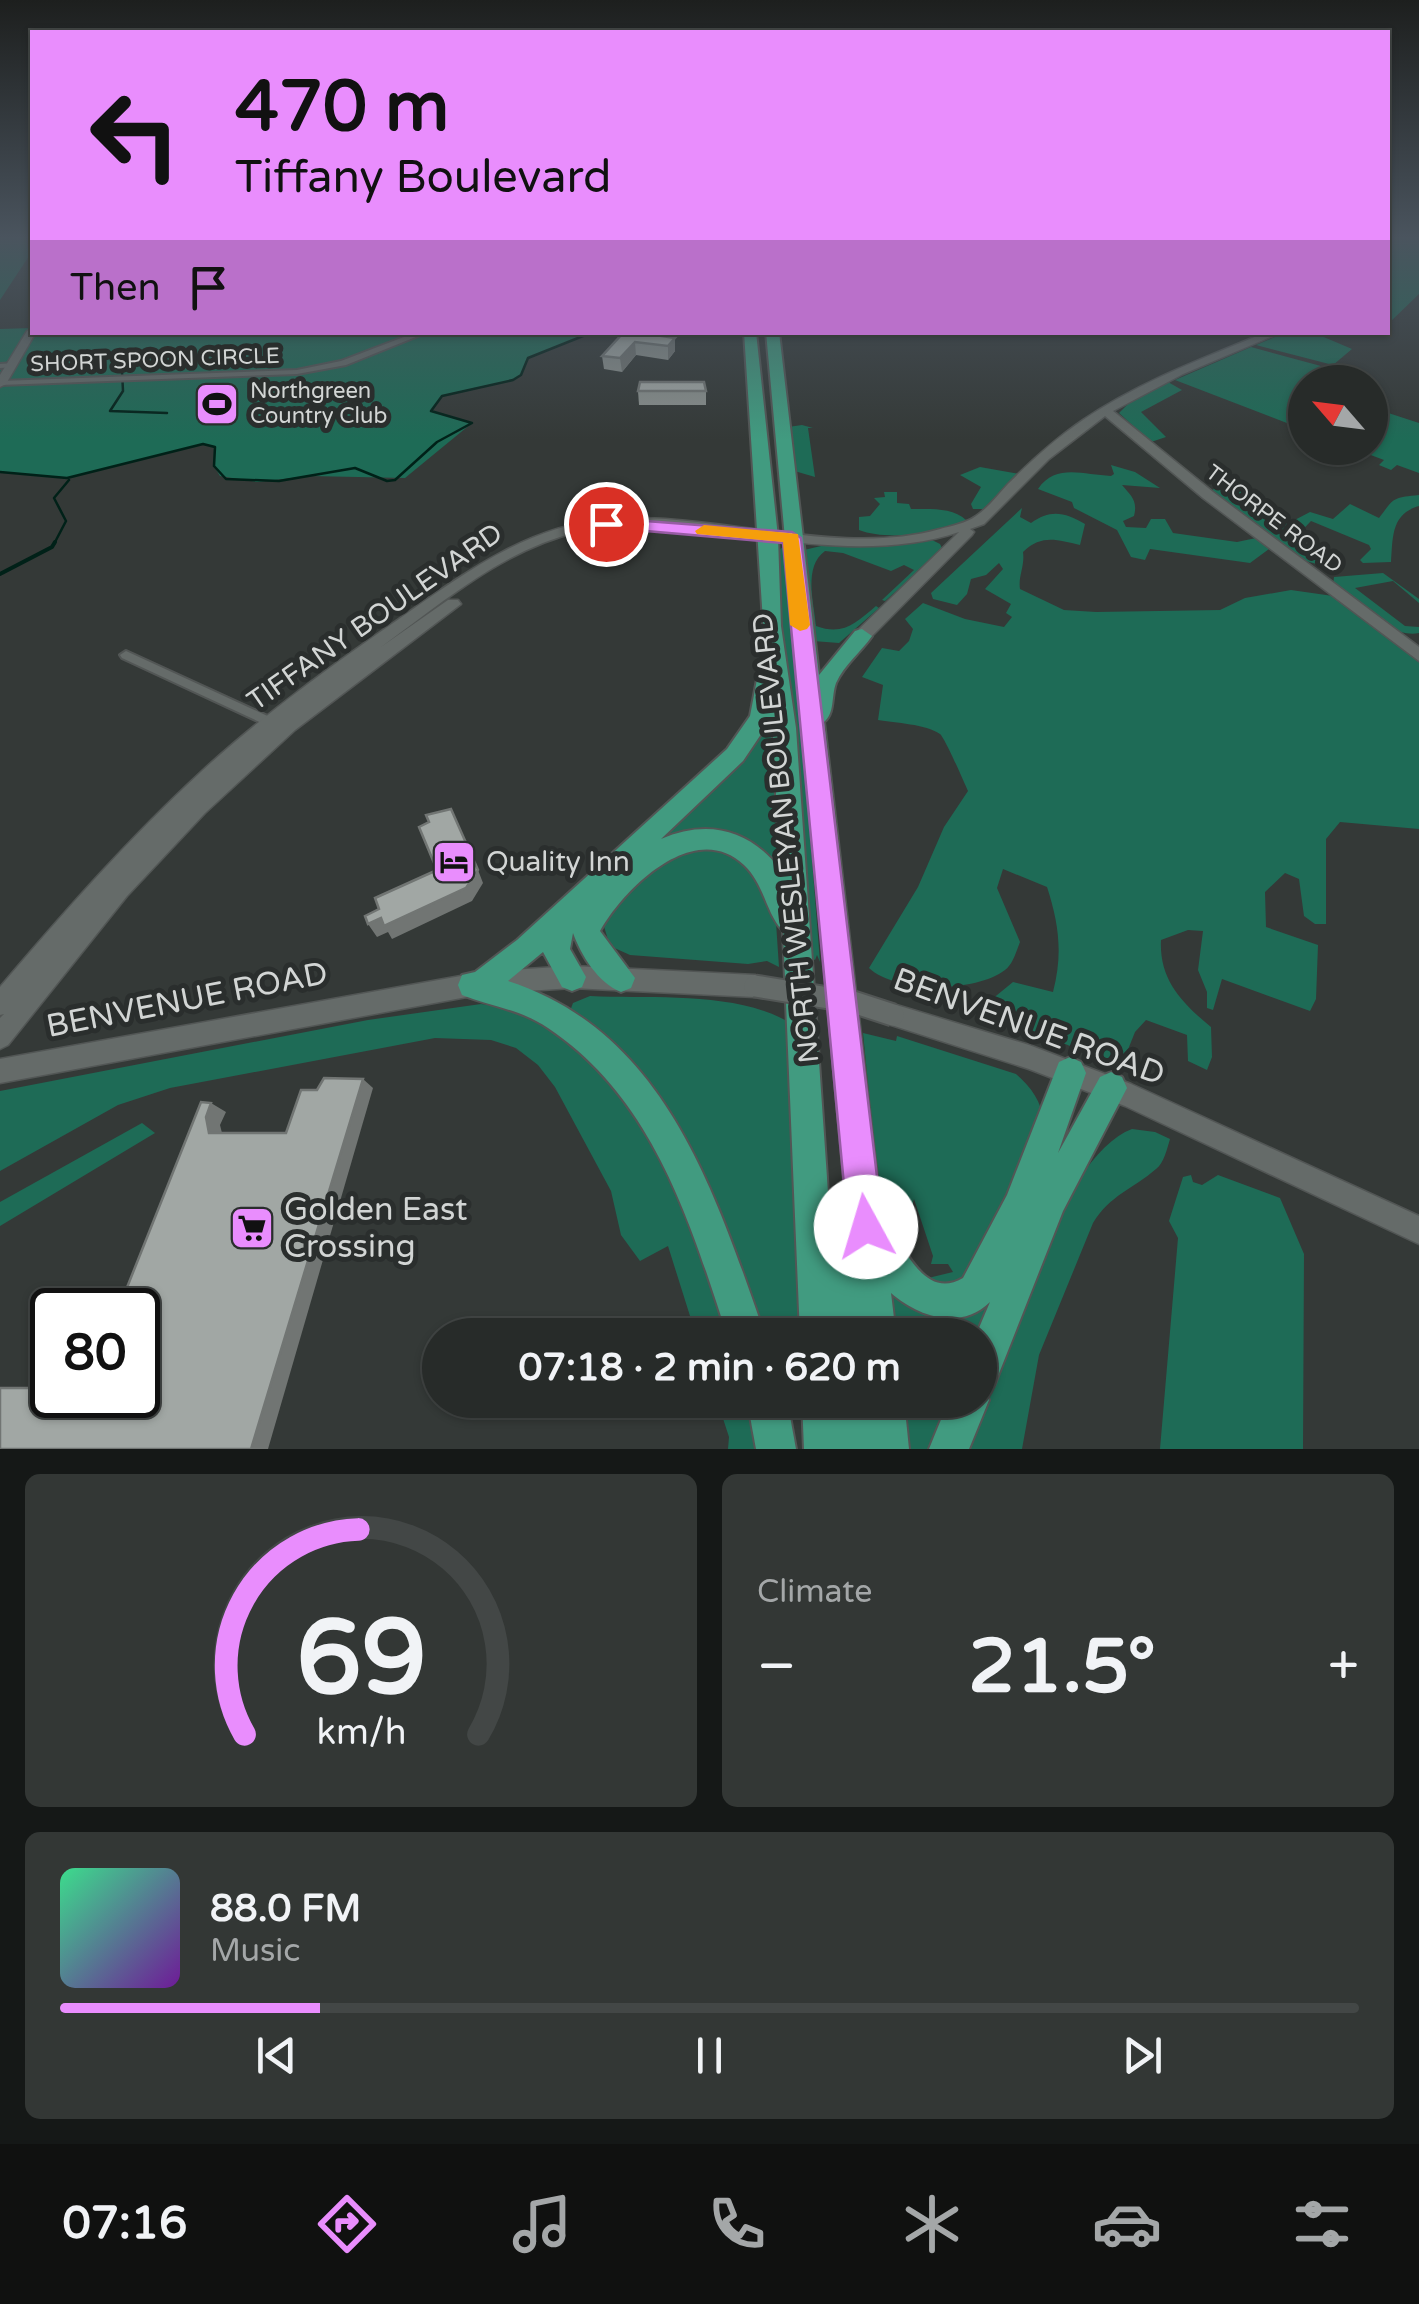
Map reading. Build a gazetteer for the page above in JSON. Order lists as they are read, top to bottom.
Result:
{
  "streets": {
    "highway": ["NORTH WESLEYAN BOULEVARD"],
    "street": [
      "SHORT SPOON CIRCLE",
      "THORPE ROAD",
      "TIFFANY BOULEVARD",
      "BENVENUE ROAD"
    ]
  },
  "crossings": [
    ["TIFFANY BOULEVARD", "NORTH WESLEYAN BOULEVARD"]
  ],
  "places": {
    "sports": ["Northgreen Country Club"],
    "hotel": ["Quality Inn"],
    "supermarket": ["Golden East Crossing"]
  },
  "north": "top left",
  "page": {
    "turn": ["470 m", "Tiffany Boulevard"],
    "then": "Then",
    "limit": "80",
    "trip": "07:18 · 2 min · 620 m",
    "tile": "Climate",
    "heat": ["−", "21.5°", "+"],
    "song": ["88.0 FM", "Music"],
    "tabs": "07:16",
    "gauge": ["69", "km/h"]
  }
}
